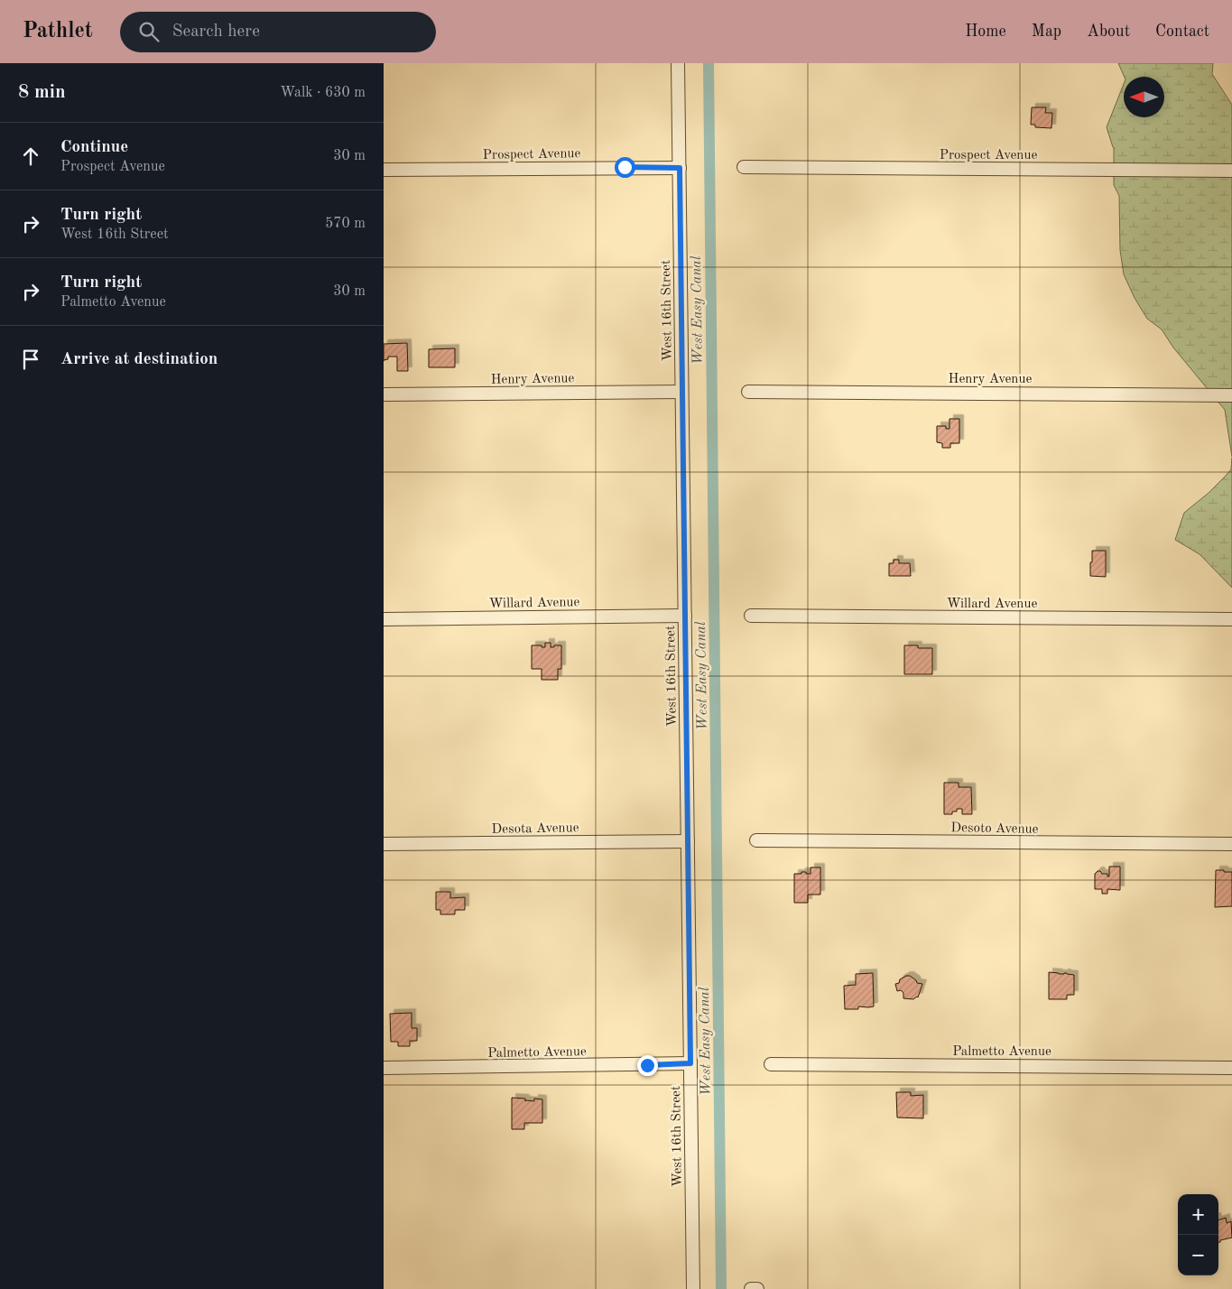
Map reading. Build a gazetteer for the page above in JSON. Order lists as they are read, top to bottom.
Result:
{
  "streets": {
    "street": [
      "Prospect Avenue",
      "West 16th Street",
      "Henry Avenue",
      "Willard Avenue",
      "Desota Avenue",
      "Desoto Avenue",
      "Palmetto Avenue"
    ]
  },
  "crossings": [
    ["Prospect Avenue", "West 16th Street"],
    ["West 16th Street", "Henry Avenue"],
    ["West 16th Street", "Willard Avenue"],
    ["West 16th Street", "Desota Avenue"],
    ["West 16th Street", "Palmetto Avenue"]
  ],
  "water": ["West Easy Canal"],
  "north": "left",
  "page": {
    "header": "Pathlet",
    "search": "Search here",
    "nav": [
      "Home",
      "Map",
      "About",
      "Contact"
    ],
    "heading": ["8 min", "Walk · 630 m"],
    "list": [
      ["Continue", "Prospect Avenue", "30 m"],
      ["Turn right", "West 16th Street", "570 m"],
      ["Turn right", "Palmetto Avenue", "30 m"],
      "Arrive at destination"
    ],
    "map_buttons": ["+", "−"]
  }
}
